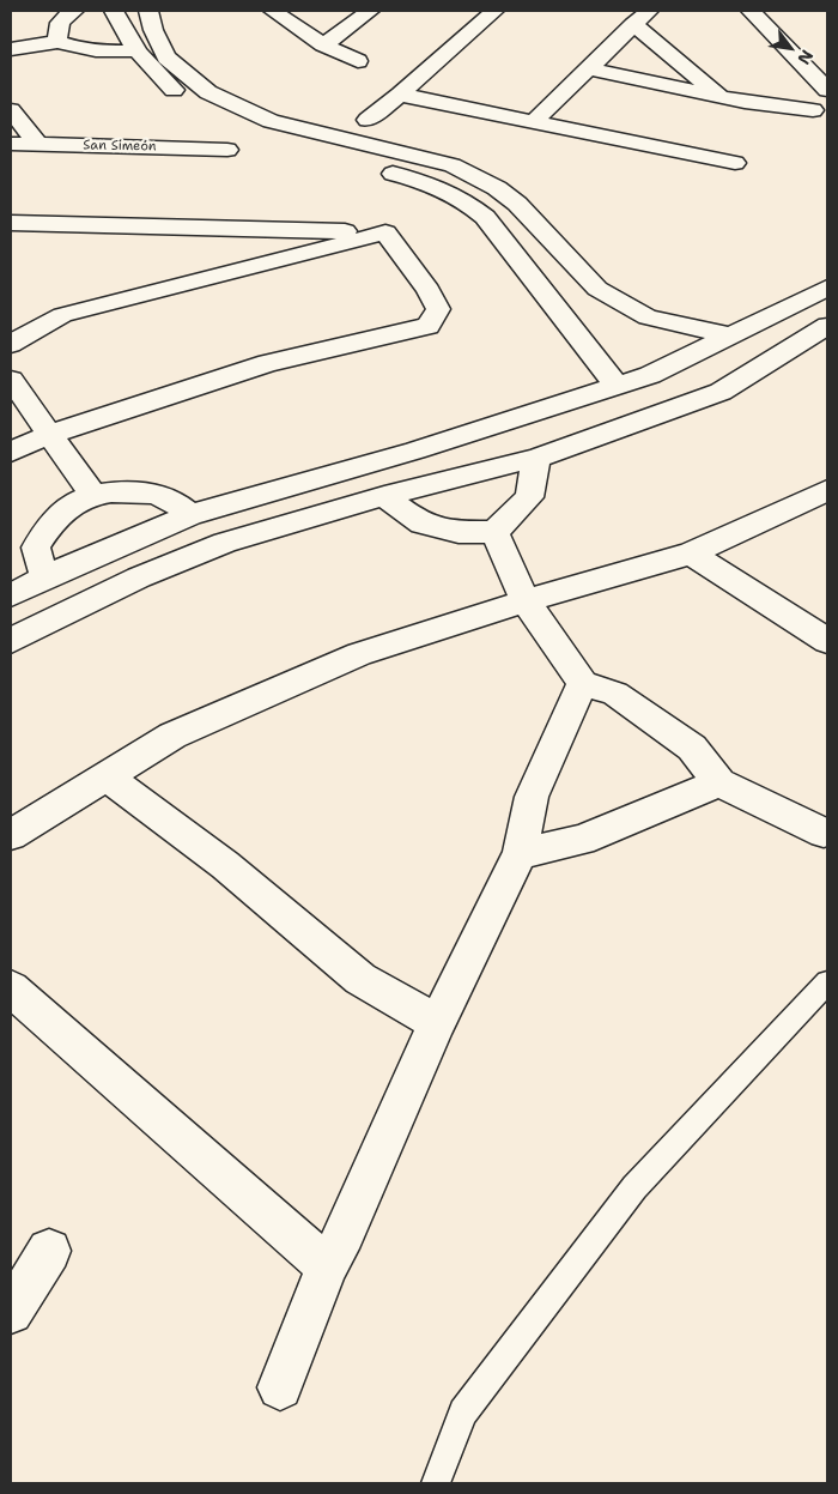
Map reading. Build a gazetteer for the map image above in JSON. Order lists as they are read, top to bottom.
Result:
{
  "streets": {
    "street": ["San Simeón"]
  },
  "north": "bottom right"
}
